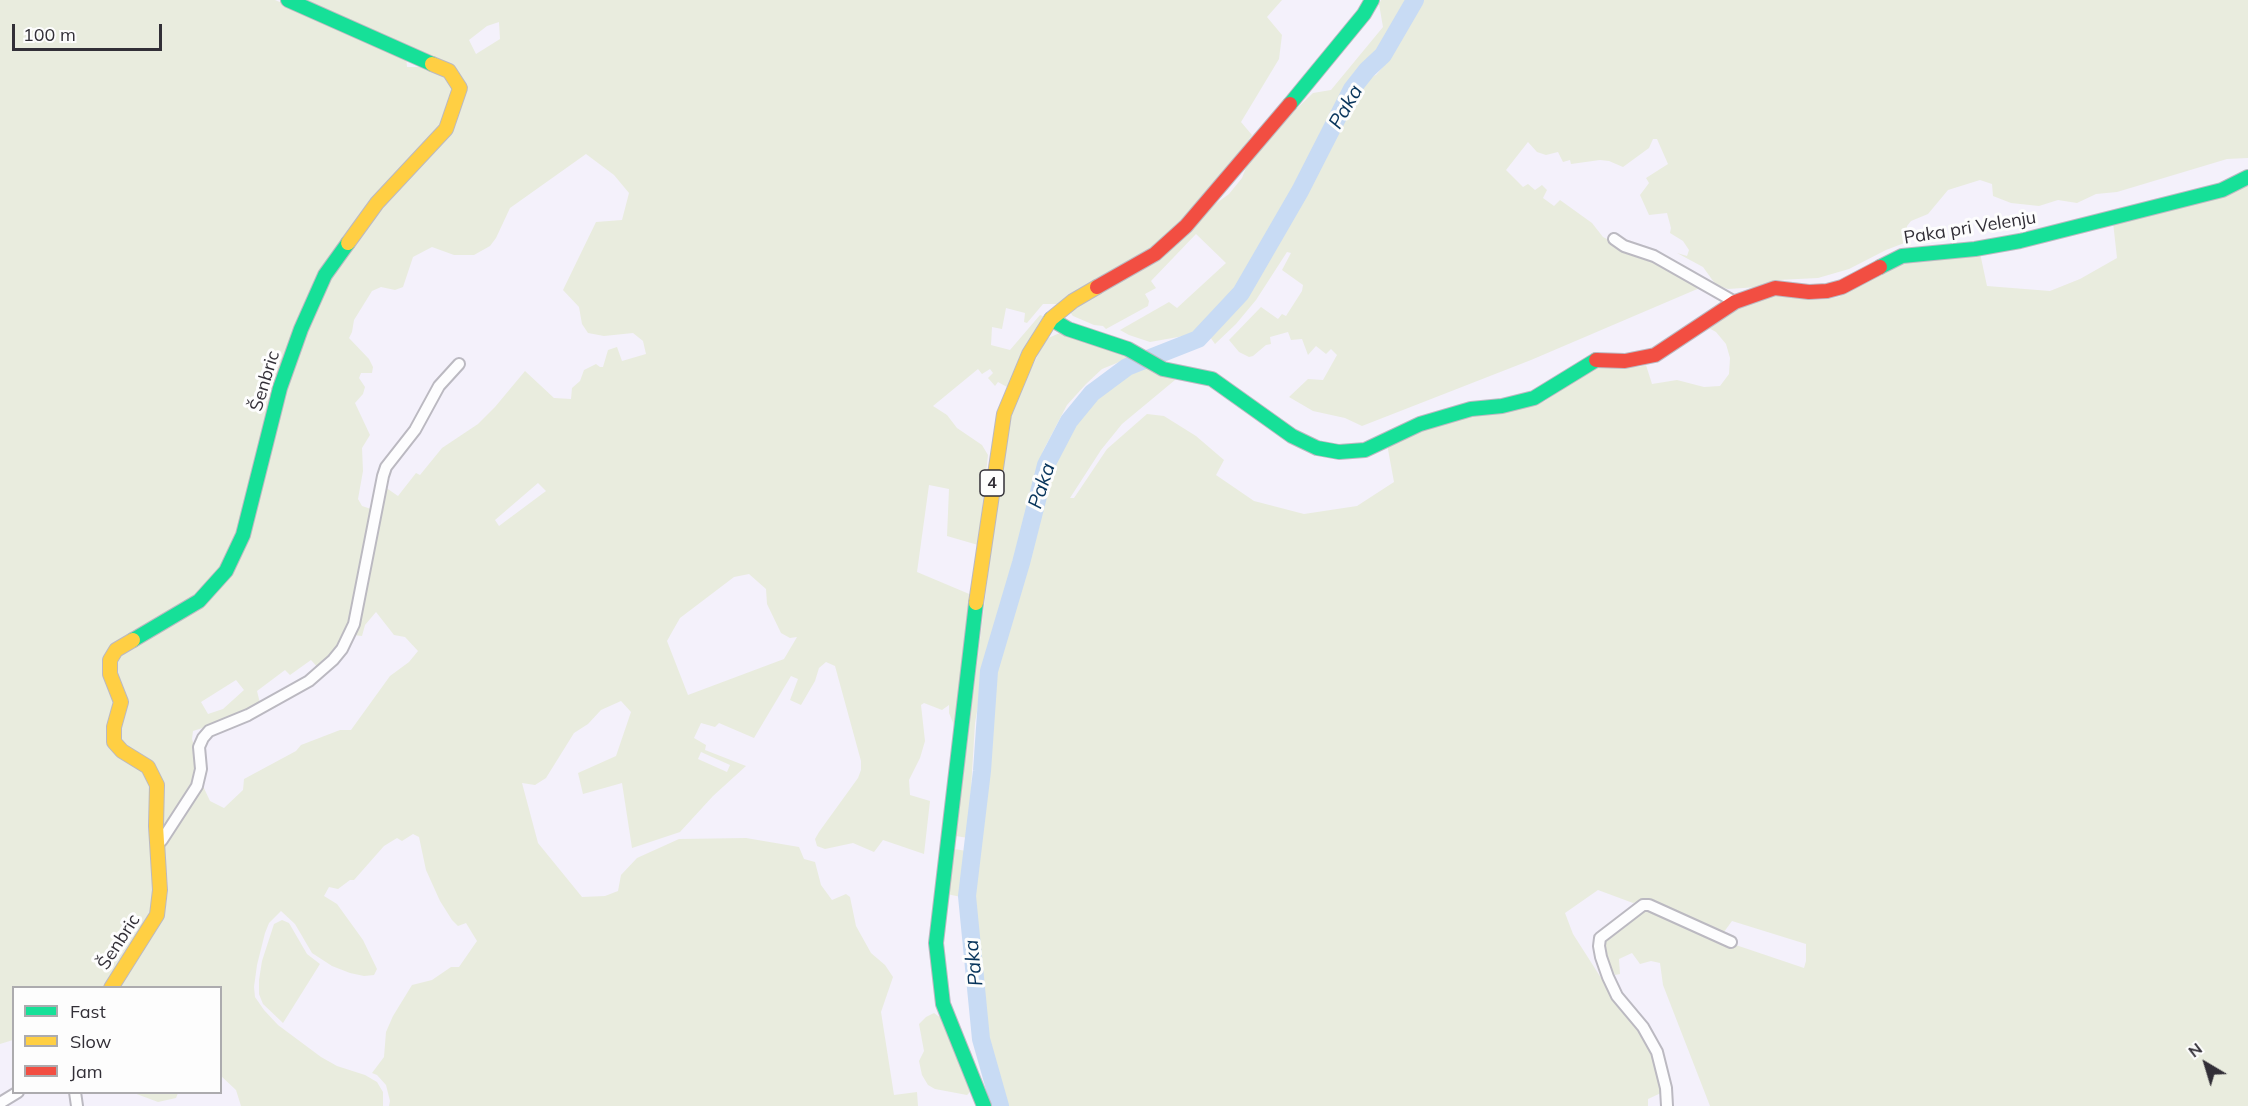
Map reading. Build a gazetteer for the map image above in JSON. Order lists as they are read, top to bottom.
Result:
{
  "streets": {
    "street": ["Paka pri Velenju", "Šenbric", "4"]
  },
  "crossings": [
    ["Paka pri Velenju", "4"]
  ],
  "water": ["Paka"],
  "legend": ["Fast", "Slow", "Jam"],
  "scale_bar": "100 m",
  "north": "top left"
}
